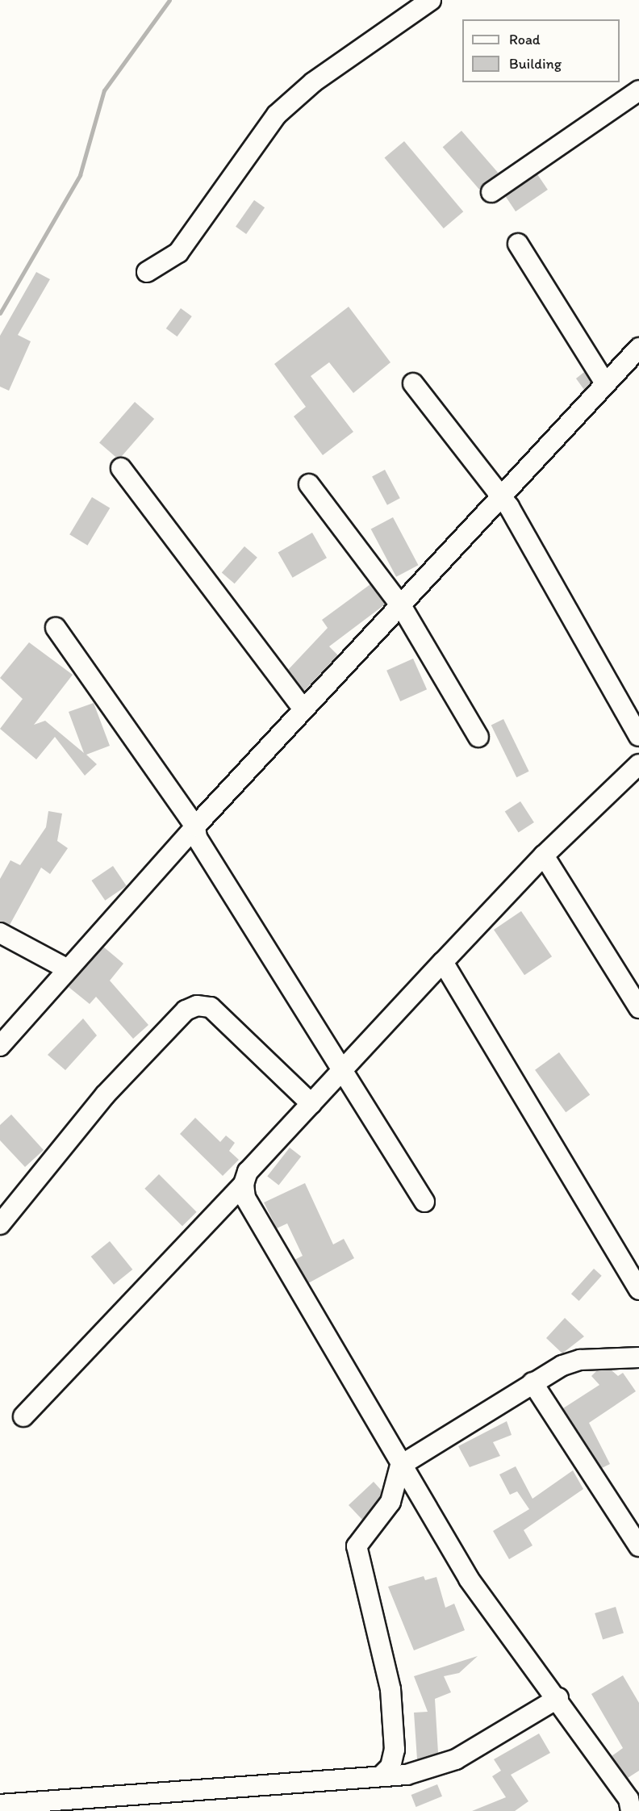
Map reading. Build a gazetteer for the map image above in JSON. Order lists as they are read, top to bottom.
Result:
{
  "legend": ["Road", "Building"]
}
